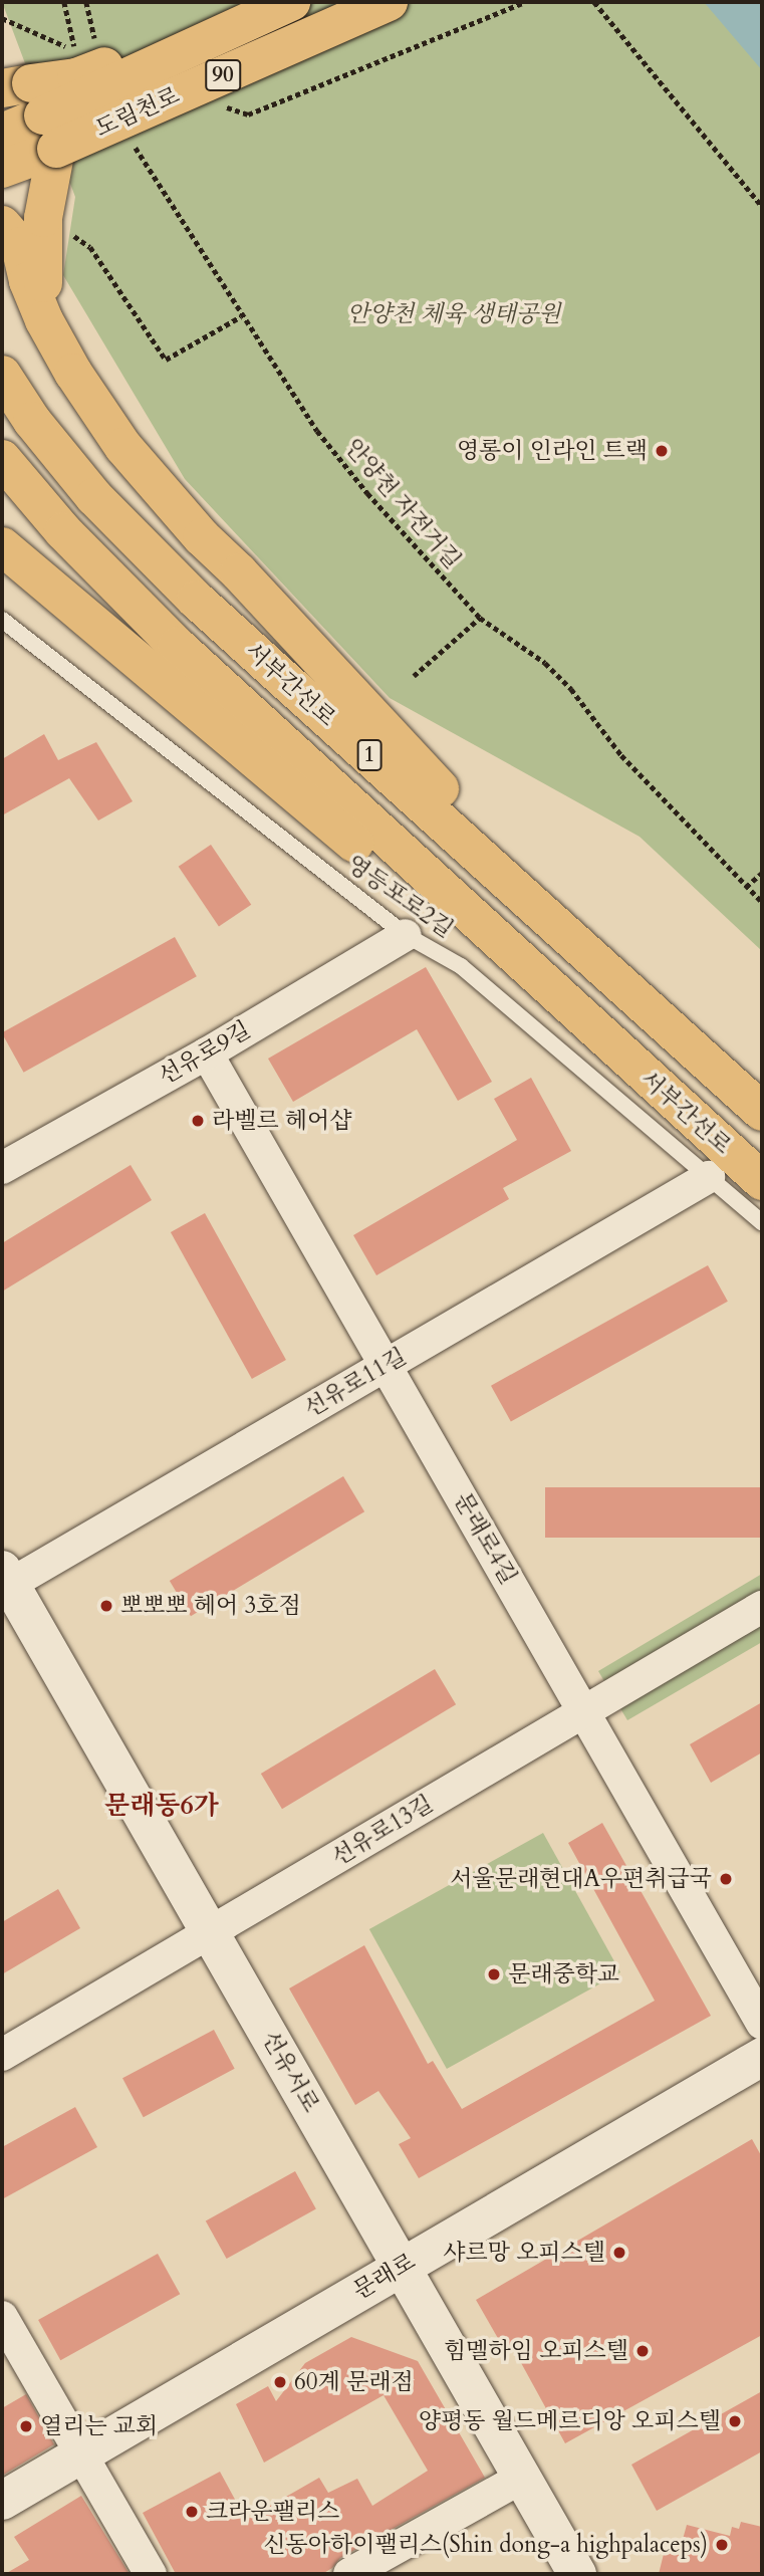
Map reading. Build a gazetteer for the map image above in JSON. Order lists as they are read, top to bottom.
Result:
{
  "streets": {
    "main road": [
      "90",
      "도림천로",
      "서부간선로",
      "1"
    ],
    "street": [
      "선유로9길",
      "선유로11길",
      "문래로4길",
      "선유로13길",
      "선유서로",
      "문래로"
    ],
    "lane": ["영등포로2길"],
    "path": ["안양천 자전거길"]
  },
  "crossings": [
    ["서부간선로", "1"],
    ["영등포로2길", "선유로9길"],
    ["영등포로2길", "선유로11길"],
    ["선유로9길", "문래로4길"],
    ["선유로11길", "문래로4길"],
    ["선유로11길", "선유서로"],
    ["문래로4길", "선유로13길"],
    ["선유로13길", "선유서로"],
    ["선유서로", "문래로"]
  ],
  "districts": ["문래동6가"],
  "parks": ["안양천 체육 생태공원"],
  "places": [
    "영롱이 인라인 트랙",
    "라벨르 헤어샵",
    "뽀뽀뽀 헤어 3호점",
    "서울문래현대A우편취급국",
    "문래중학교",
    "샤르망 오피스텔",
    "힘멜하임 오피스텔",
    "60계 문래점",
    "양평동 월드메르디앙 오피스텔",
    "열리는 교회",
    "크라운팰리스",
    "신동아하이팰리스(Shin dong-a highpalaceps)"
  ]
}
